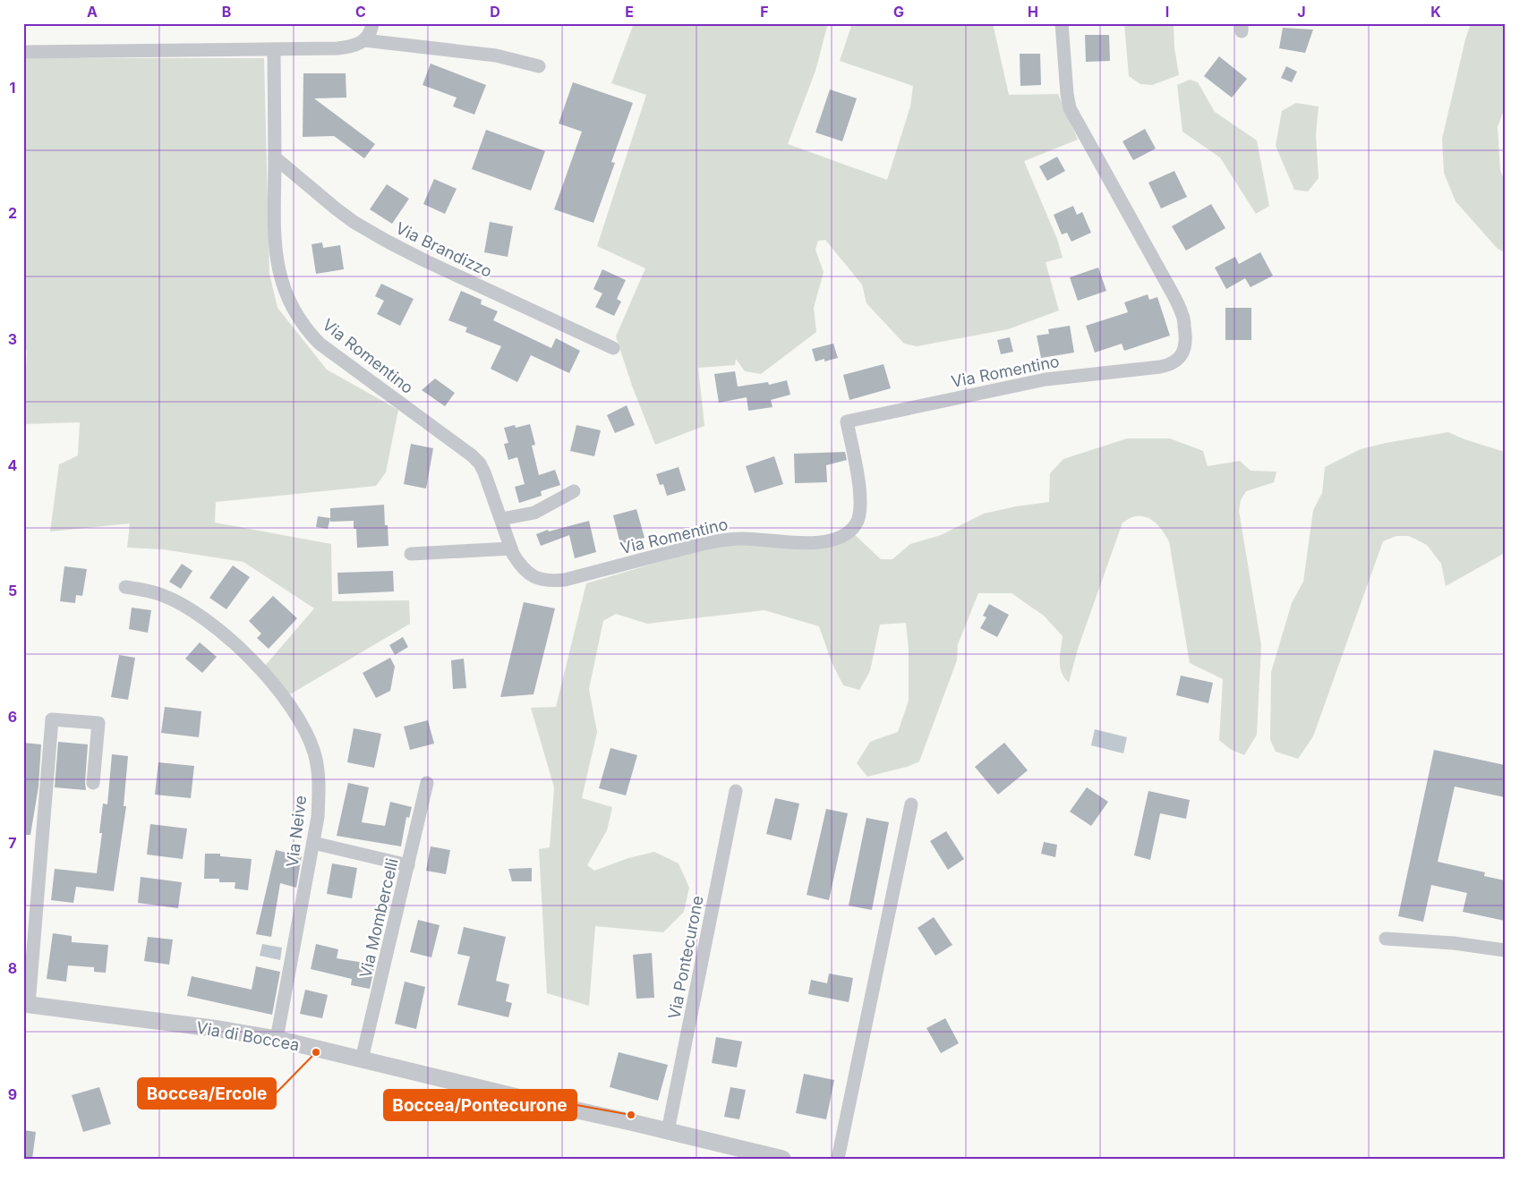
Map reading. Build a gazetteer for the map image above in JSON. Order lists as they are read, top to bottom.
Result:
{
  "streets": {
    "street": [
      "Via Brandizzo",
      "Via Romentino",
      "Via Neive",
      "Via Mombercelli",
      "Via Pontecurone",
      "Via di Boccea"
    ]
  },
  "crossings": [
    ["Via Brandizzo", "Via Romentino"],
    ["Via Neive", "Via di Boccea"],
    ["Via Mombercelli", "Via di Boccea"],
    ["Via Pontecurone", "Via di Boccea"]
  ],
  "places": ["Boccea/Ercole", "Boccea/Pontecurone"],
  "grid": {
    "columns": [
      "A",
      "B",
      "C",
      "D",
      "E",
      "F",
      "G",
      "H",
      "I",
      "J",
      "K"
    ],
    "rows": [
      "1",
      "2",
      "3",
      "4",
      "5",
      "6",
      "7",
      "8",
      "9"
    ]
  }
}
